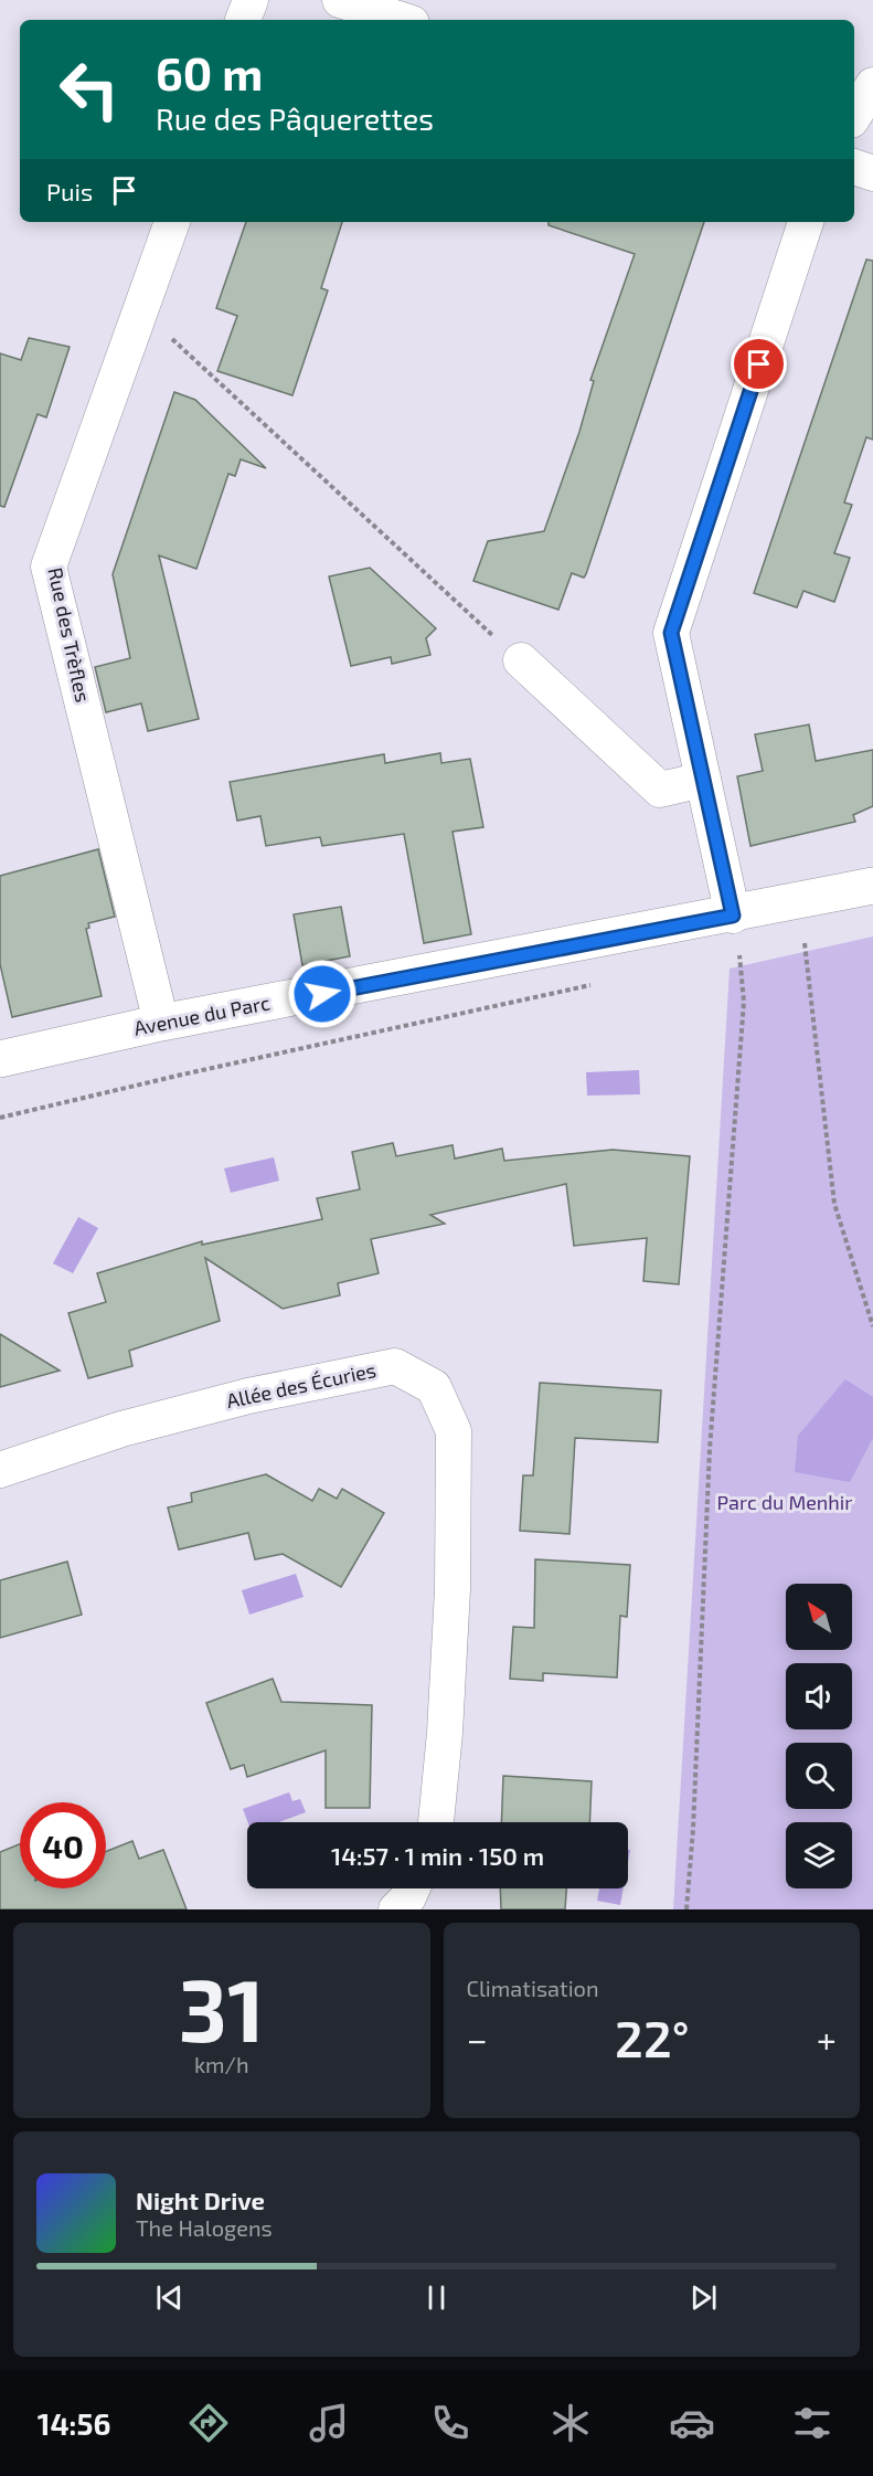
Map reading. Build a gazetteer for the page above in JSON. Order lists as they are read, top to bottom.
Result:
{
  "streets": {
    "street": ["Rue des Trèfles", "Avenue du Parc", "Allée des Écuries"]
  },
  "crossings": [
    ["Rue des Trèfles", "Avenue du Parc"]
  ],
  "parks": ["Parc du Menhir"],
  "north": "top left",
  "page": {
    "turn": ["60 m", "Rue des Pâquerettes"],
    "then": "Puis",
    "limit": "40",
    "trip": "14:57 · 1 min · 150 m",
    "tile": [
      ["31", "km/h"],
      "Climatisation"
    ],
    "heat": ["−", "22°", "+"],
    "song": ["Night Drive", "The Halogens"],
    "tabs": "14:56"
  }
}
